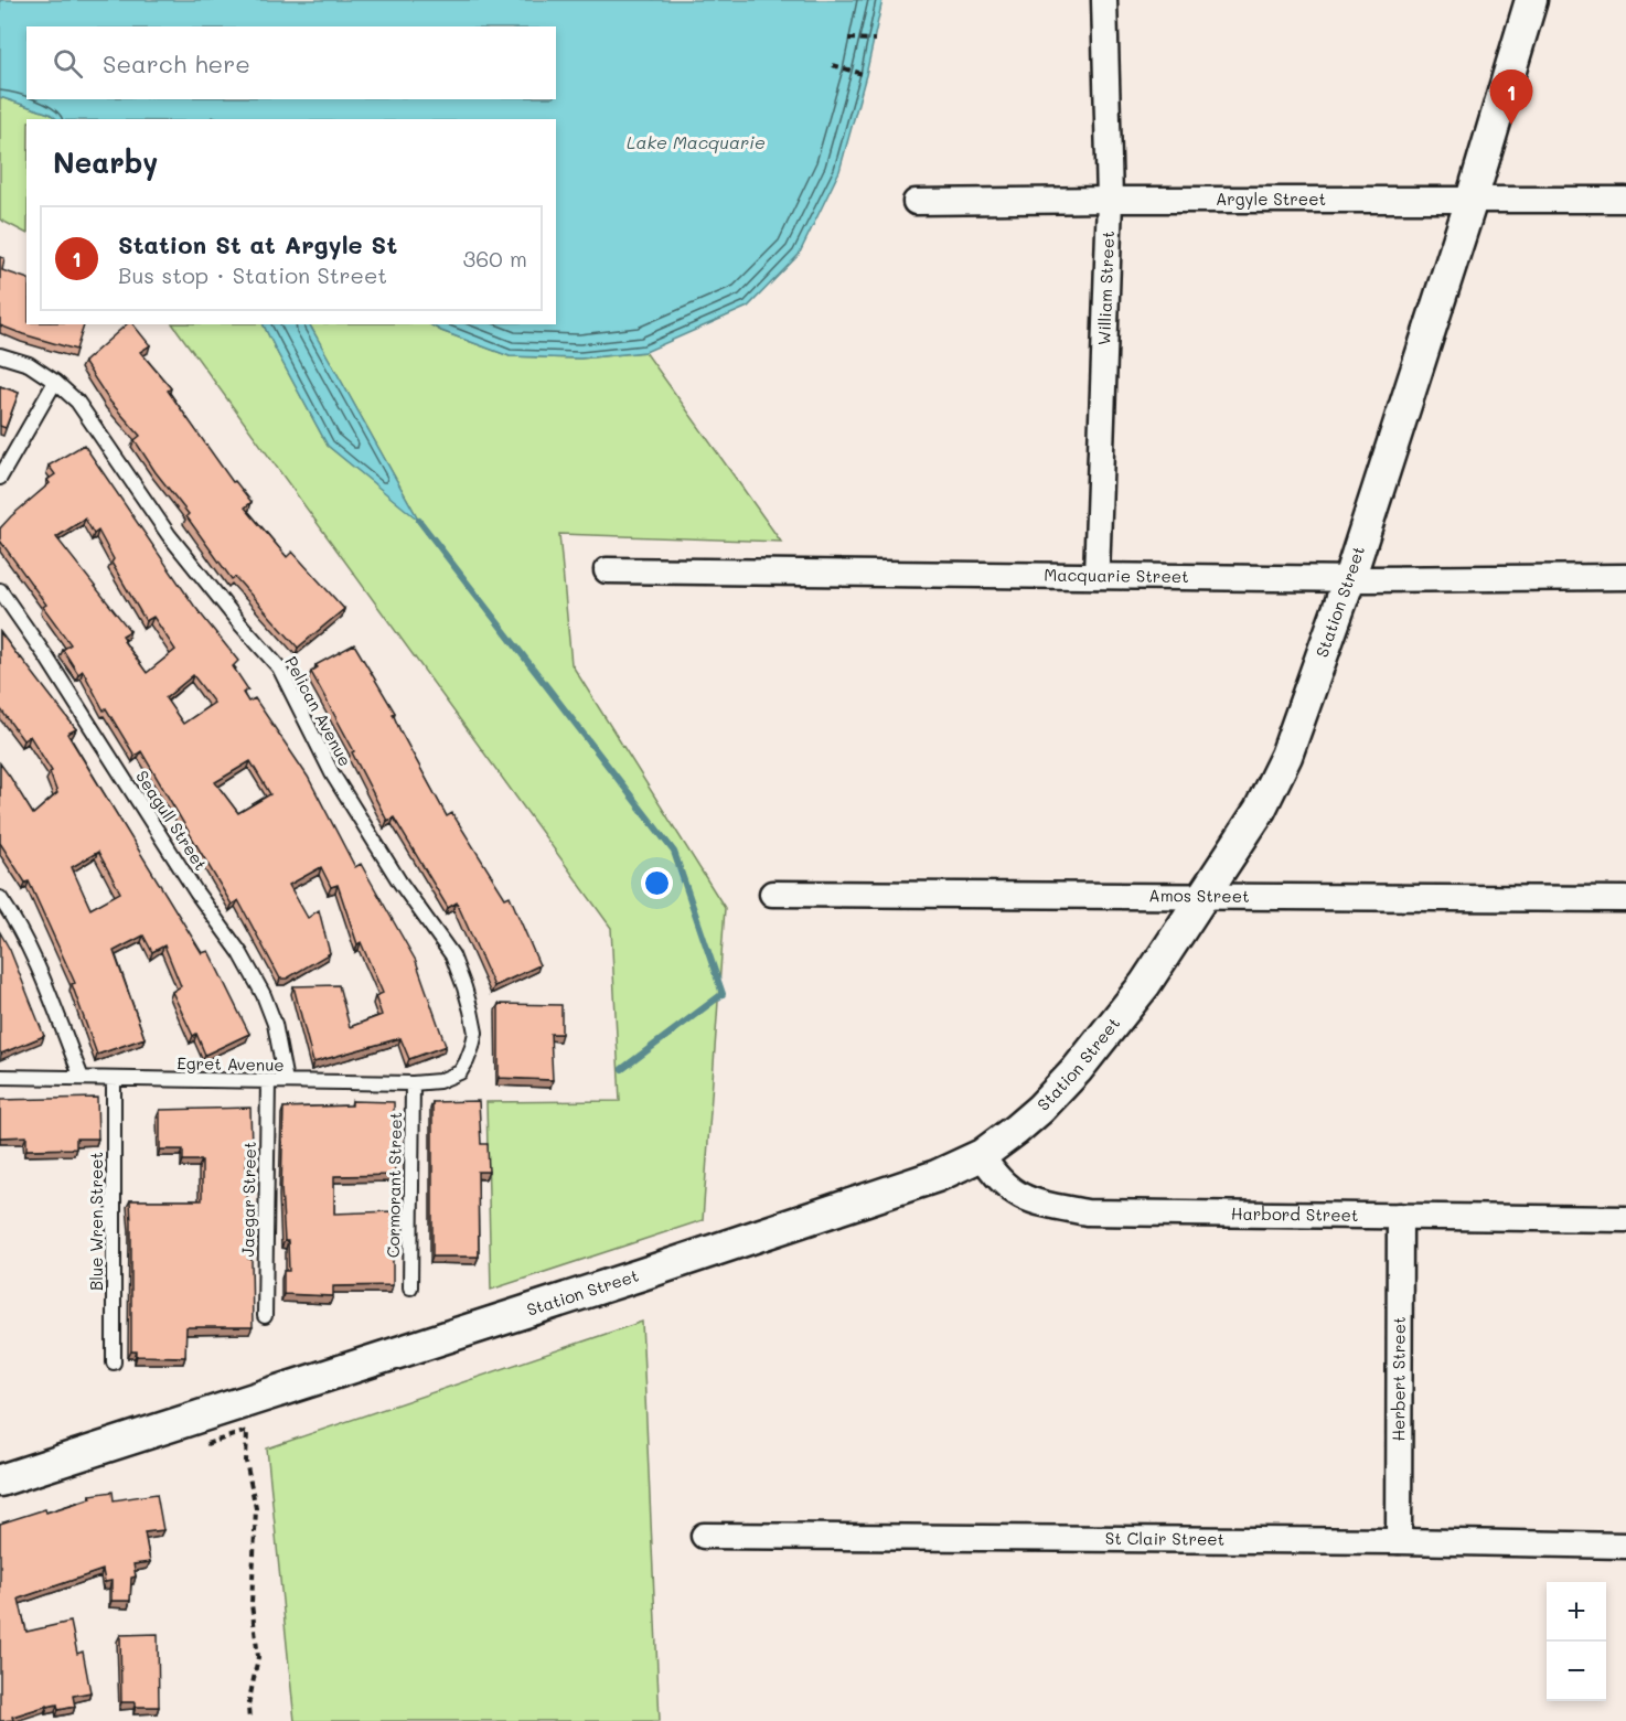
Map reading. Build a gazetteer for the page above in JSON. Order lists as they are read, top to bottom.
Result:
{
  "streets": {
    "street": [
      "Argyle Street",
      "William Street",
      "Macquarie Street",
      "Station Street",
      "Amos Street",
      "Harbord Street",
      "Herbert Street",
      "St Clair Street"
    ],
    "lane": [
      "Pelican Avenue",
      "Seagull Street",
      "Egret Avenue",
      "Cormorant Street",
      "Jaegar Street",
      "Blue Wren Street"
    ]
  },
  "crossings": [
    ["Argyle Street", "William Street"],
    ["Argyle Street", "Station Street"],
    ["William Street", "Macquarie Street"],
    ["Macquarie Street", "Station Street"],
    ["Station Street", "Amos Street"],
    ["Station Street", "Harbord Street"],
    ["Pelican Avenue", "Egret Avenue"],
    ["Seagull Street", "Egret Avenue"],
    ["Egret Avenue", "Cormorant Street"],
    ["Egret Avenue", "Jaegar Street"],
    ["Egret Avenue", "Blue Wren Street"],
    ["Harbord Street", "Herbert Street"],
    ["Herbert Street", "St Clair Street"]
  ],
  "water": ["Lake Macquarie"],
  "page": {
    "search": "Search here",
    "pins": "1",
    "heading": "Nearby",
    "list": [
      {
        "mark": "1",
        "name": "Station St at Argyle St",
        "note": "Bus stop · Station Street",
        "value": "360 m"
      }
    ],
    "map_buttons": ["+", "−"]
  }
}
